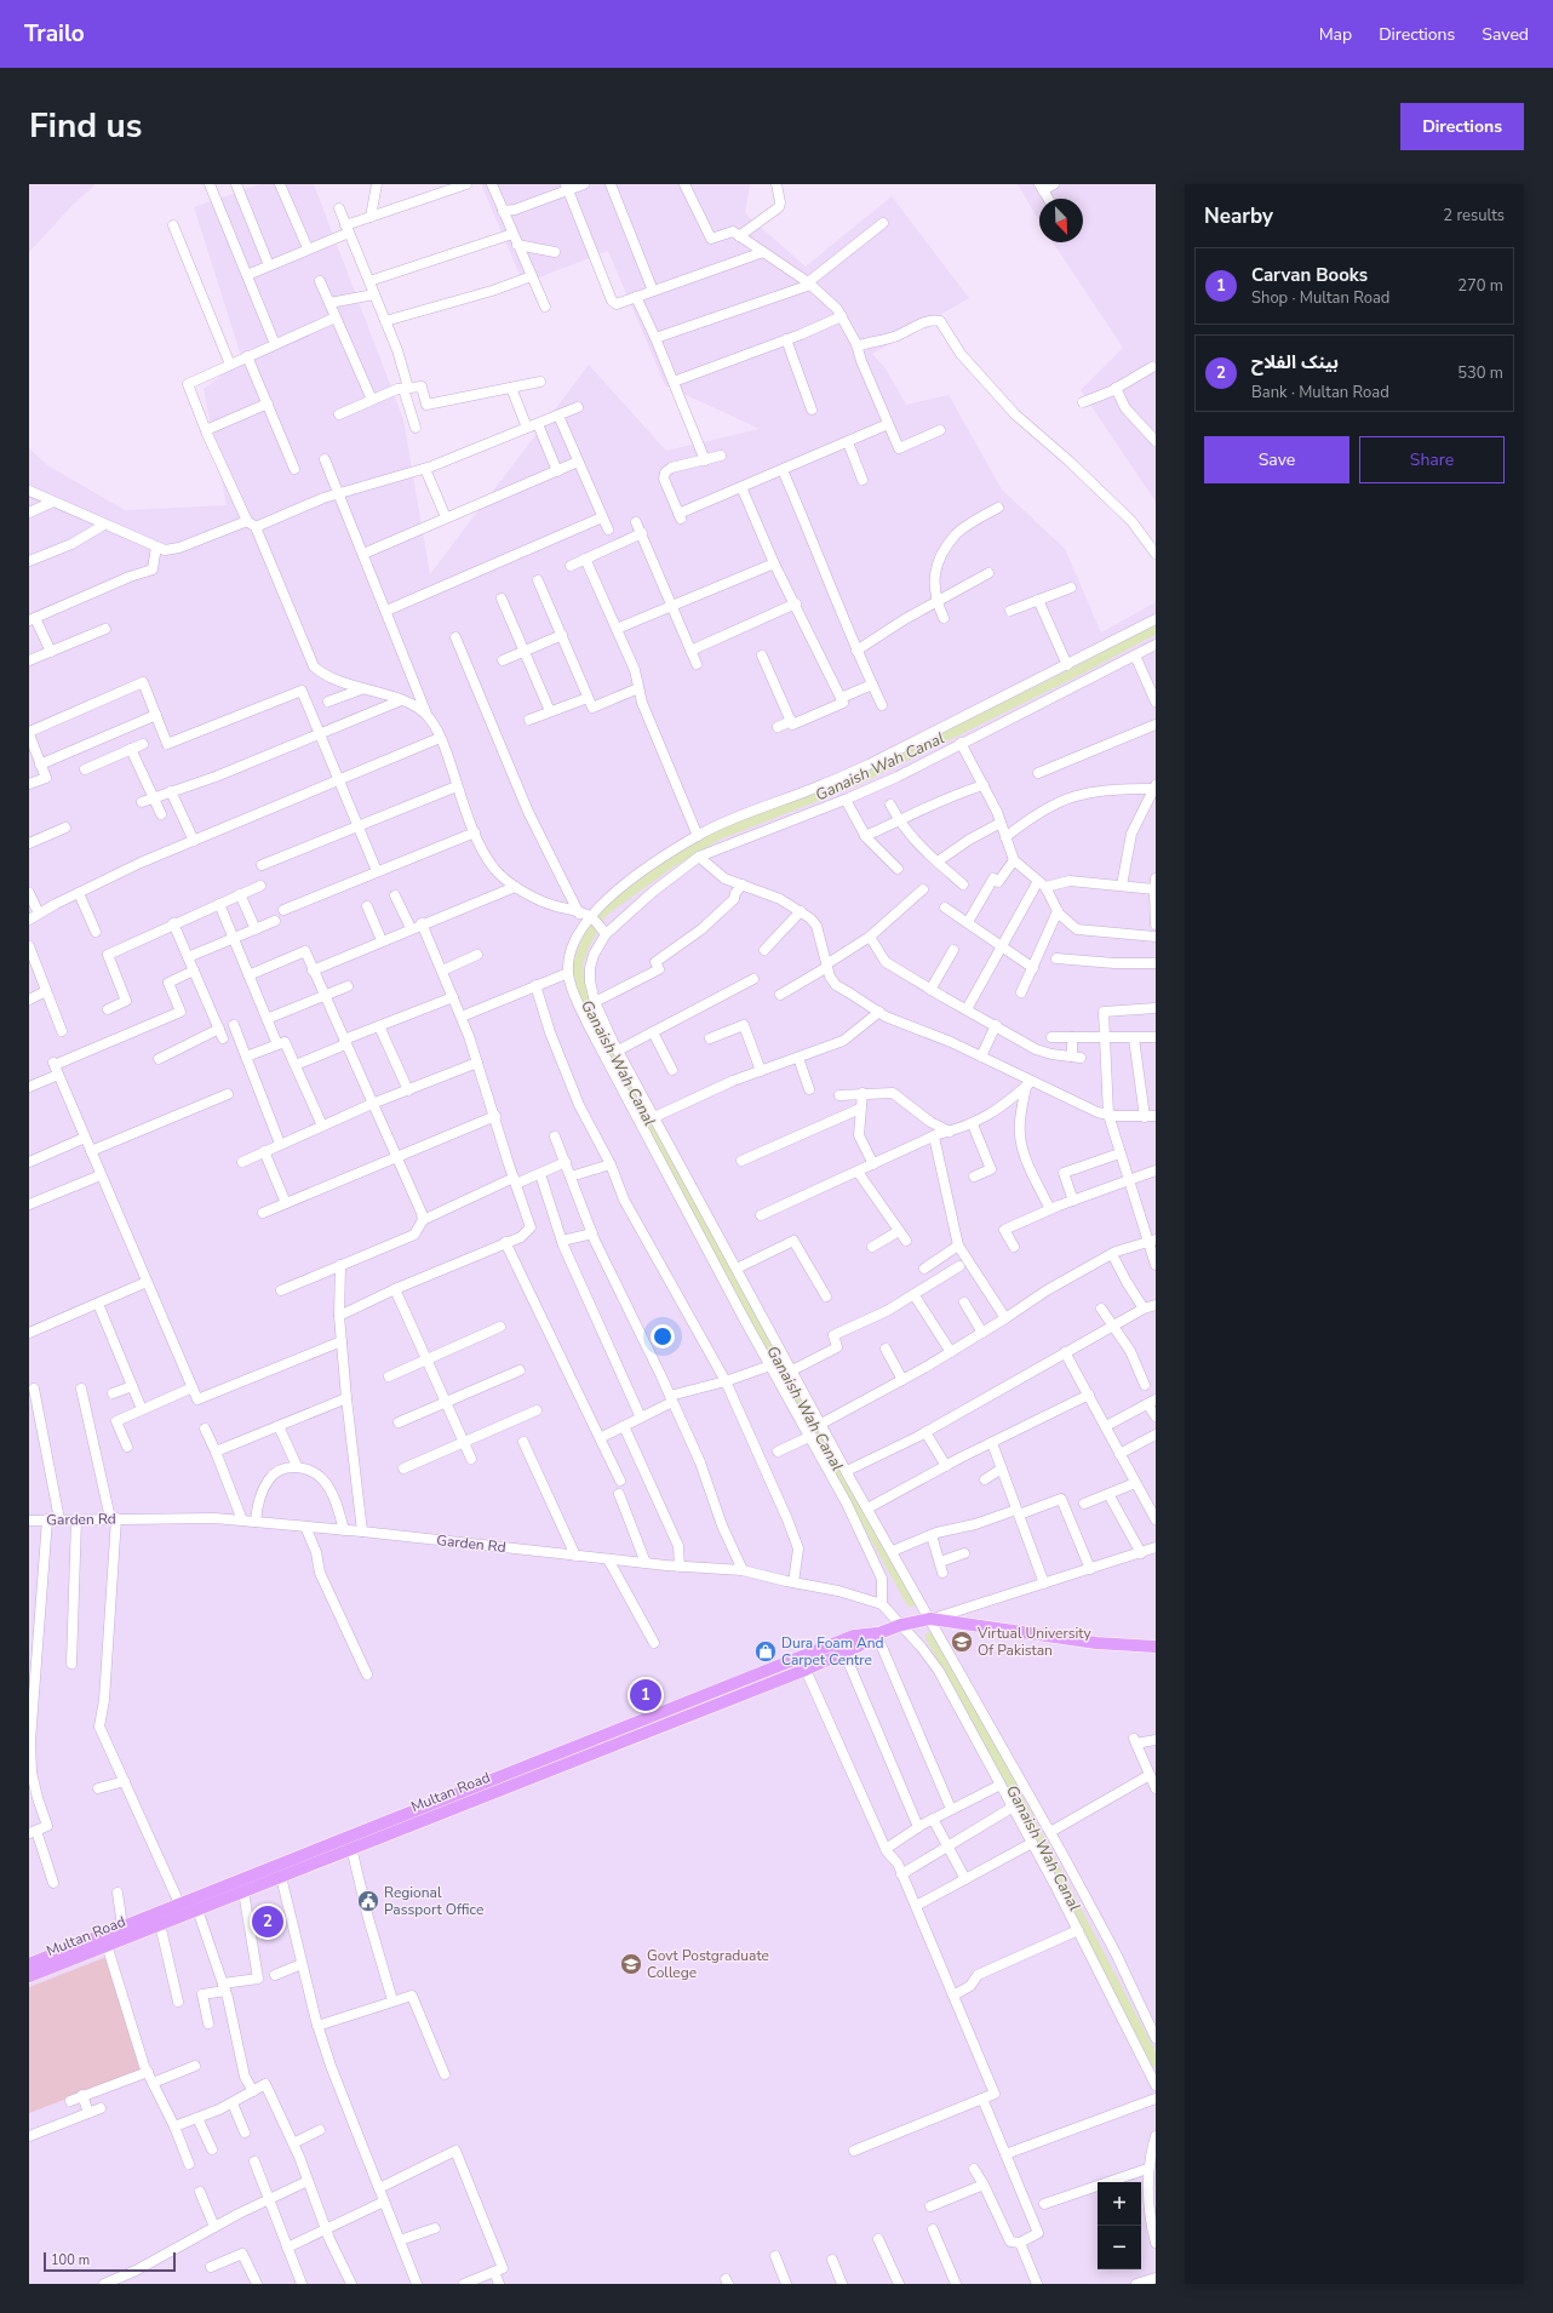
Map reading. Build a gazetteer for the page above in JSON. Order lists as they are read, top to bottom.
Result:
{
  "streets": {
    "main road": ["Multan Road"],
    "street": ["Garden Rd"]
  },
  "crossings": [
    ["Garden Rd", "Multan Road"]
  ],
  "water": ["Ganaish Wah Canal"],
  "places": {
    "school or university": ["Virtual University Of Pakistan", "Govt Postgraduate College"],
    "shop": ["Dura Foam And Carpet Centre"],
    "public building": ["Regional Passport Office"]
  },
  "scale_bar": "100 m",
  "north": "bottom right",
  "page": {
    "header": "Trailo",
    "nav": ["Map", "Directions", "Saved"],
    "title": "Find us",
    "buttons": [
      "Directions",
      ["Save", "Share"]
    ],
    "heading": ["Nearby", "2 results"],
    "list": [
      {
        "mark": "1",
        "name": "Carvan Books",
        "note": "Shop · Multan Road",
        "value": "270 m"
      },
      {
        "mark": "2",
        "name": "بینک الفلاح",
        "note": "Bank · Multan Road",
        "value": "530 m"
      }
    ],
    "pins": ["1", "2"],
    "map_buttons": ["+", "−"],
    "scale": "100 m"
  }
}
